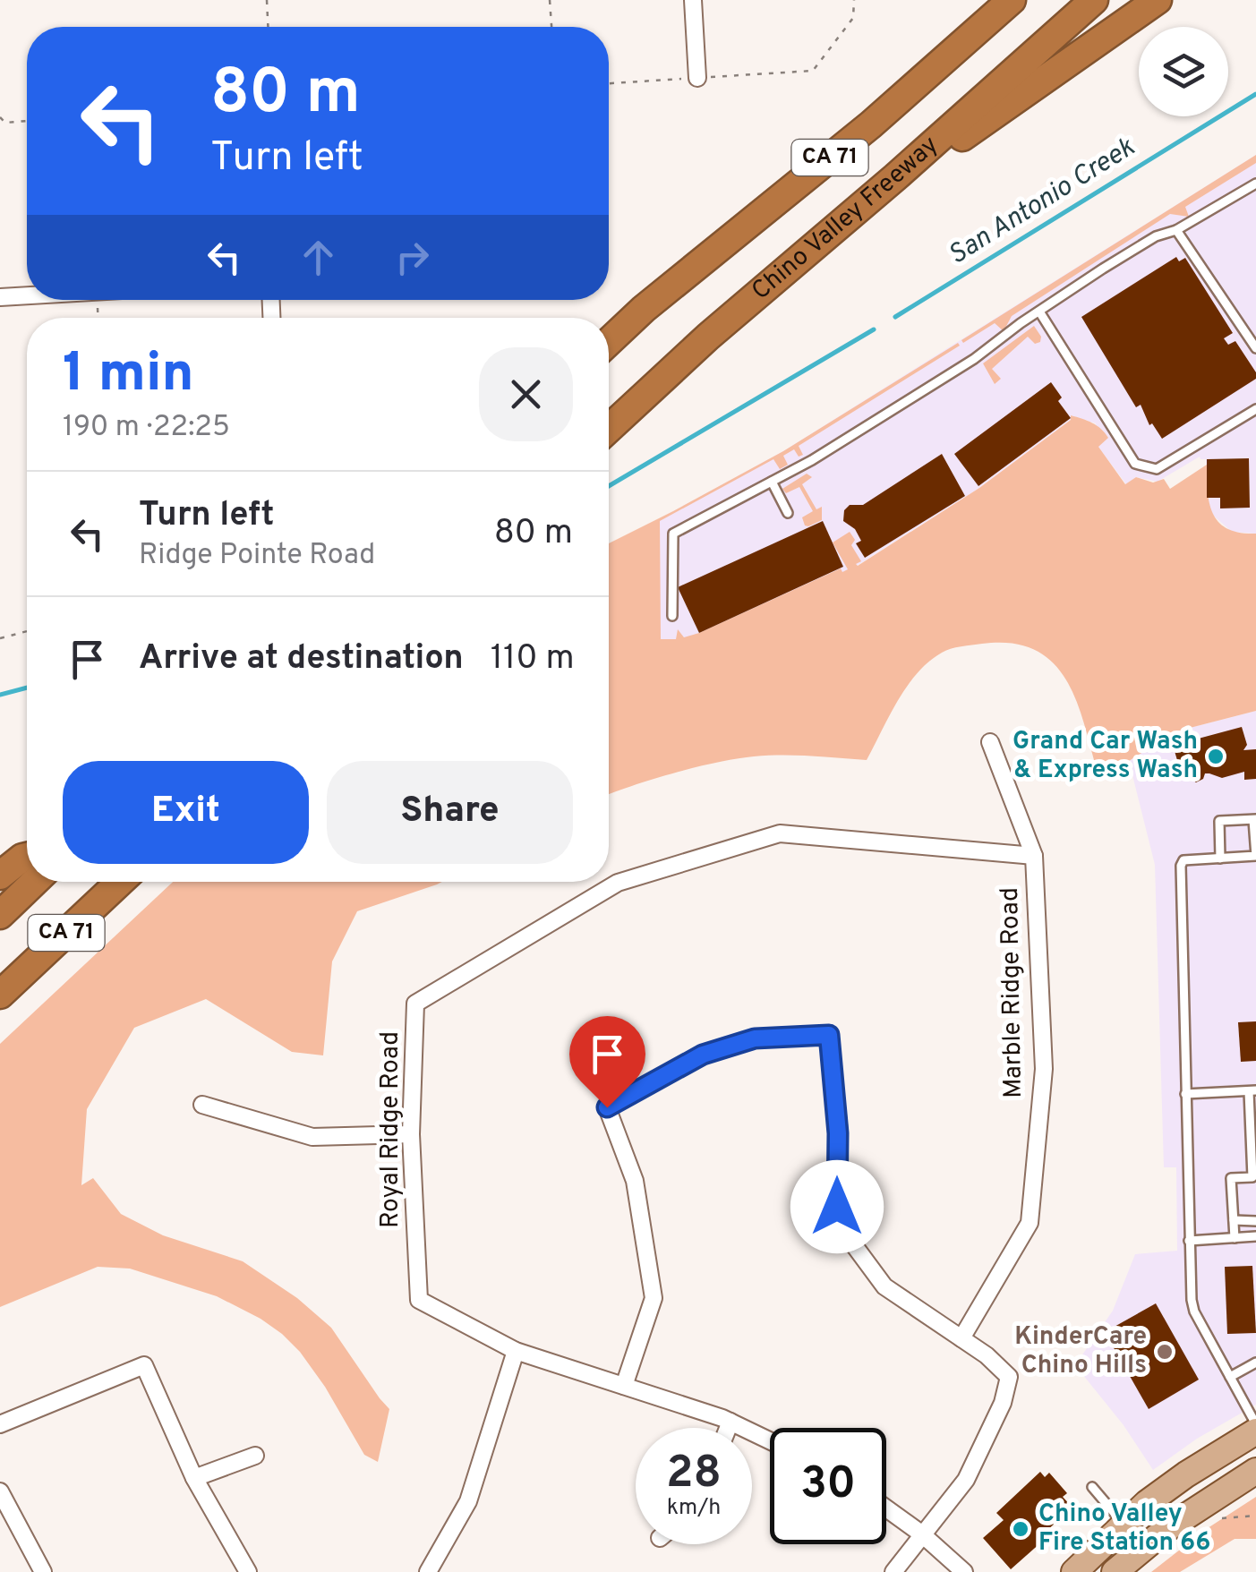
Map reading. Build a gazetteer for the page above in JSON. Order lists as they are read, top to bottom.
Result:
{
  "streets": {
    "highway": ["CA 71", "Chino Valley Freeway"],
    "street": ["Marble Ridge Road", "Royal Ridge Road"]
  },
  "crossings": [
    ["Marble Ridge Road", "Royal Ridge Road"]
  ],
  "water": ["San Antonio Creek"],
  "places": ["Grand Car Wash & Express Wash", "KinderCare Chino Hills", "Chino Valley Fire Station 66"],
  "page": {
    "turn": ["80 m", "Turn left"],
    "heading": ["1 min", "190 m · 22:25"],
    "list": [
      {
        "name": "Turn left",
        "note": "Ridge Pointe Road",
        "value": "80 m"
      },
      {
        "name": "Arrive at destination",
        "value": "110 m"
      }
    ],
    "buttons": ["Exit", "Share"],
    "speed": "28 km/h",
    "limit": "30"
  }
}
